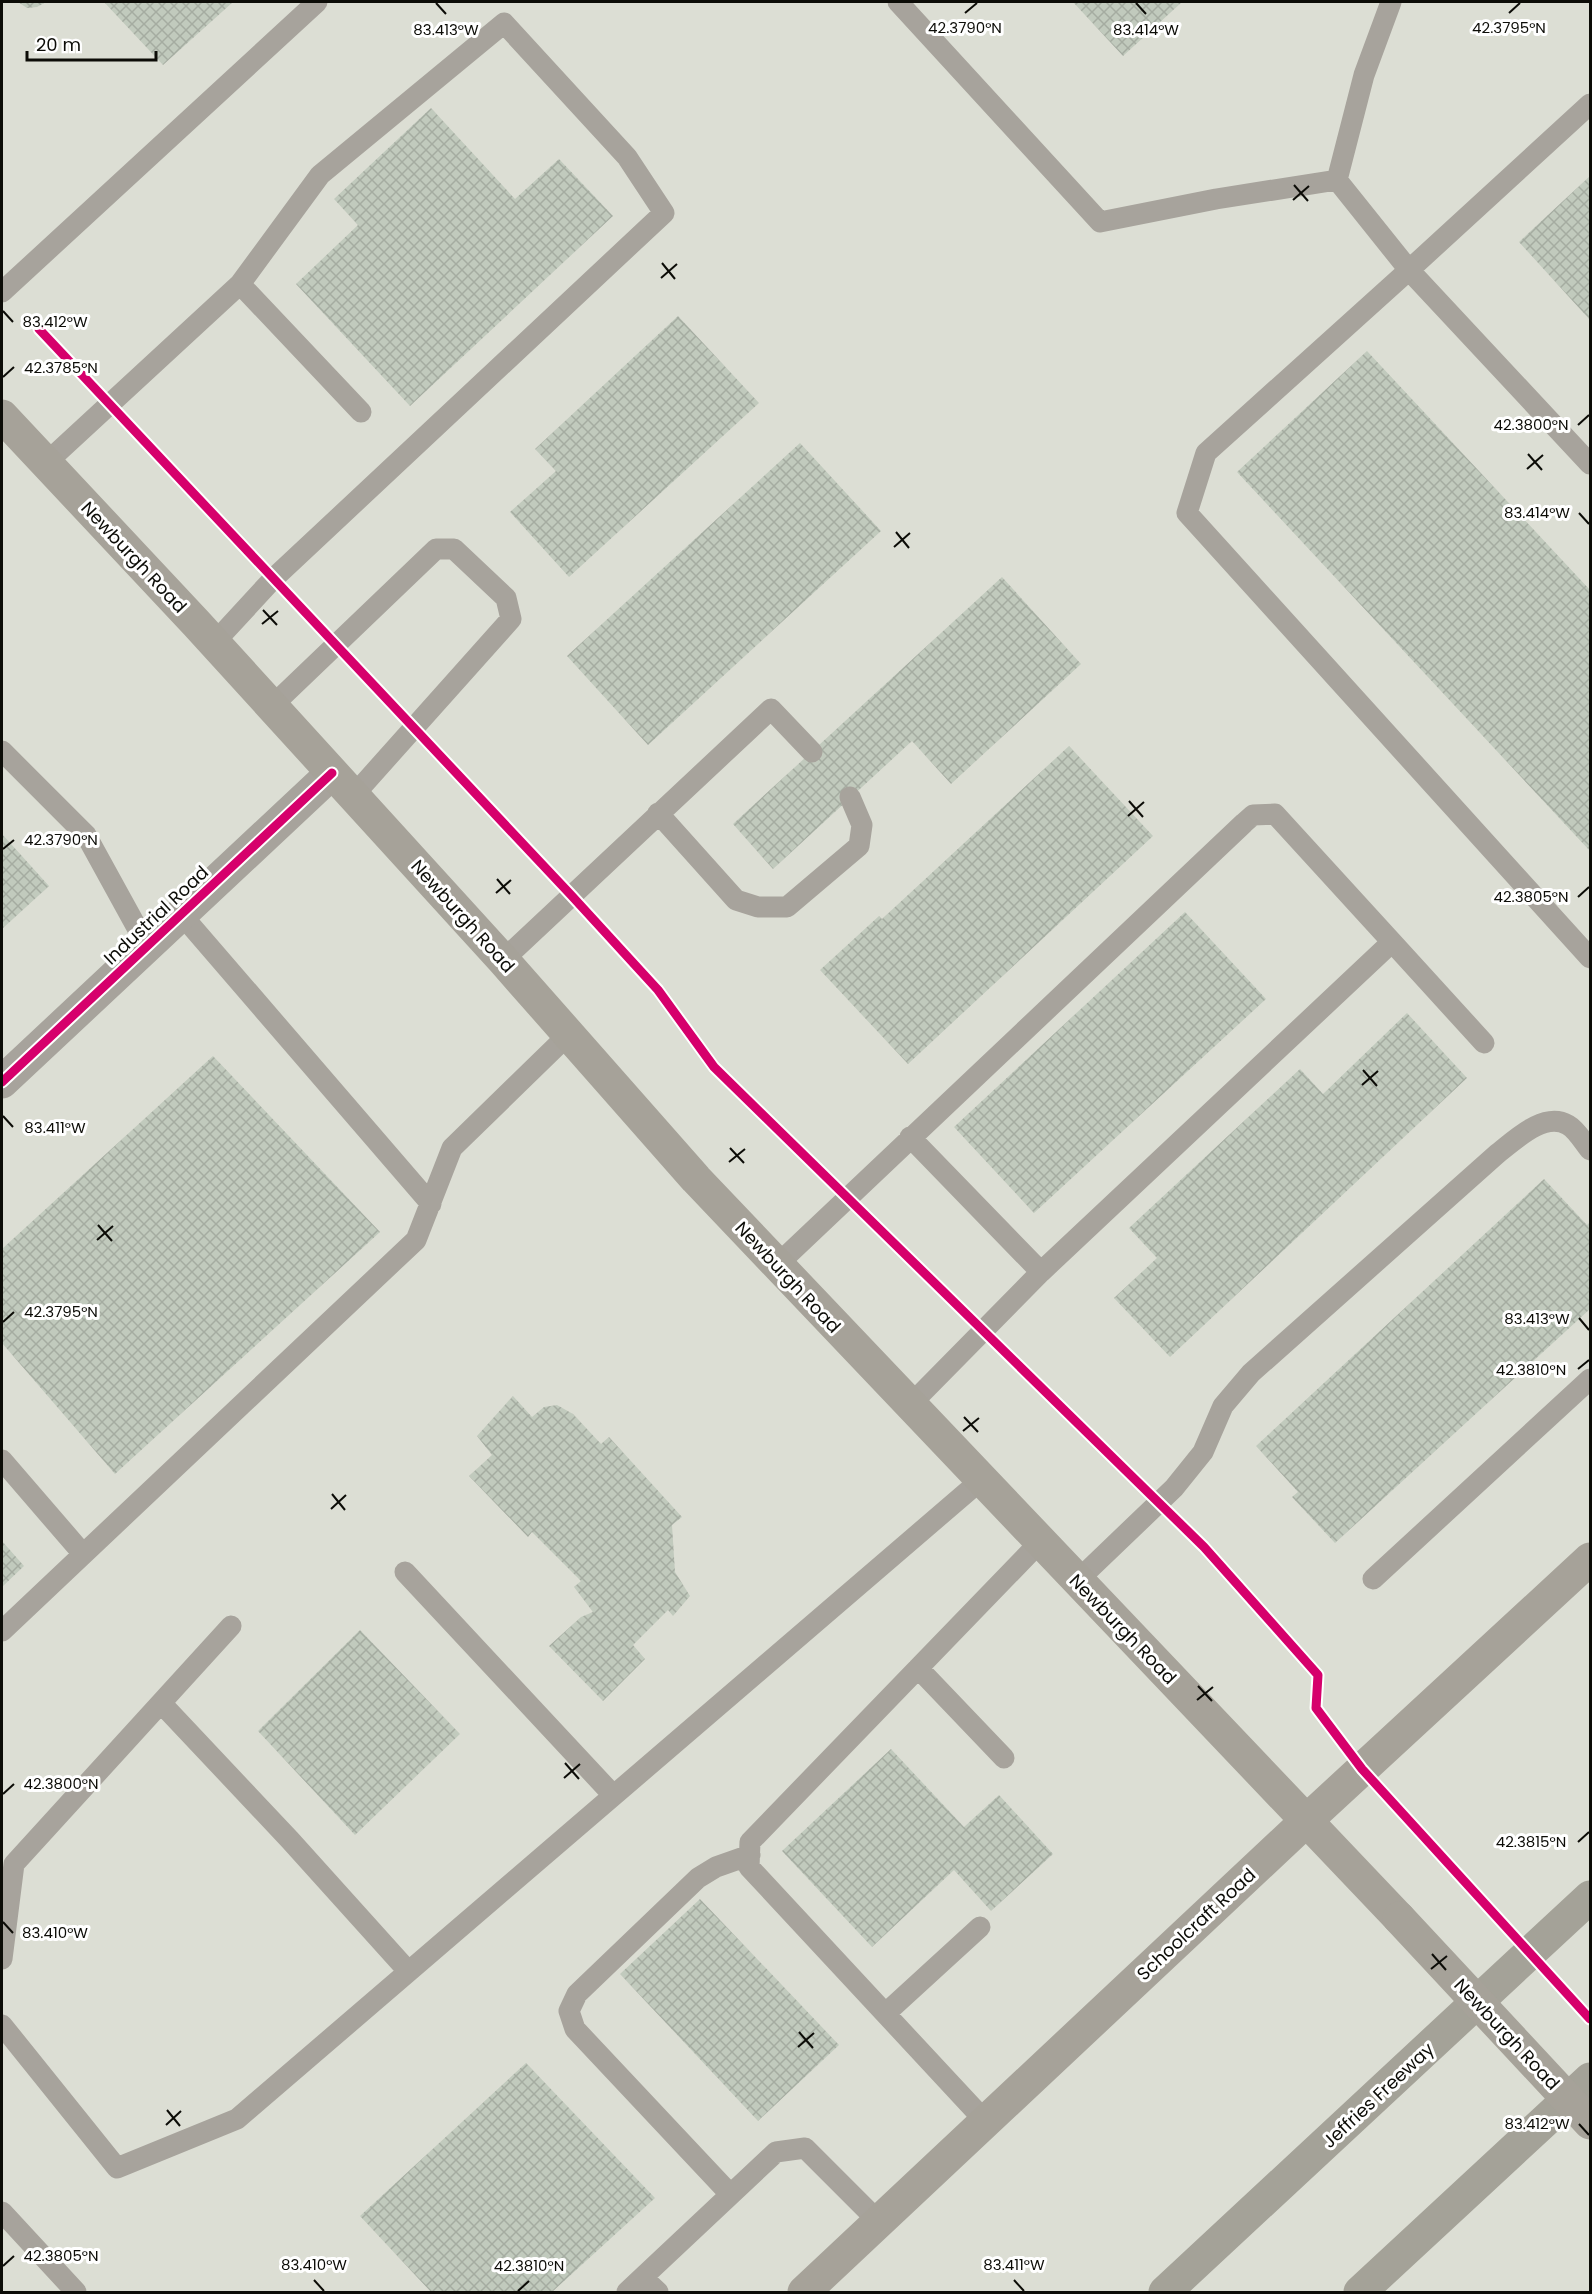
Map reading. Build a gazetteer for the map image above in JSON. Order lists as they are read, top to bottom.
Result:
{
  "streets": {
    "highway": ["Jeffries Freeway"],
    "main road": ["Newburgh Road", "Schoolcraft Road"],
    "street": ["Industrial Road"]
  },
  "crossings": [
    ["Newburgh Road", "Industrial Road"],
    ["Newburgh Road", "Schoolcraft Road"]
  ],
  "scale_bar": "20 m",
  "coordinates": [
    "42.3790°N",
    "42.3795°N",
    "83.413°W",
    "83.414°W",
    "83.412°W",
    "42.3785°N",
    "42.3800°N",
    "42.3805°N",
    "83.411°W",
    "42.3810°N",
    "42.3815°N",
    "83.410°W"
  ]
}
